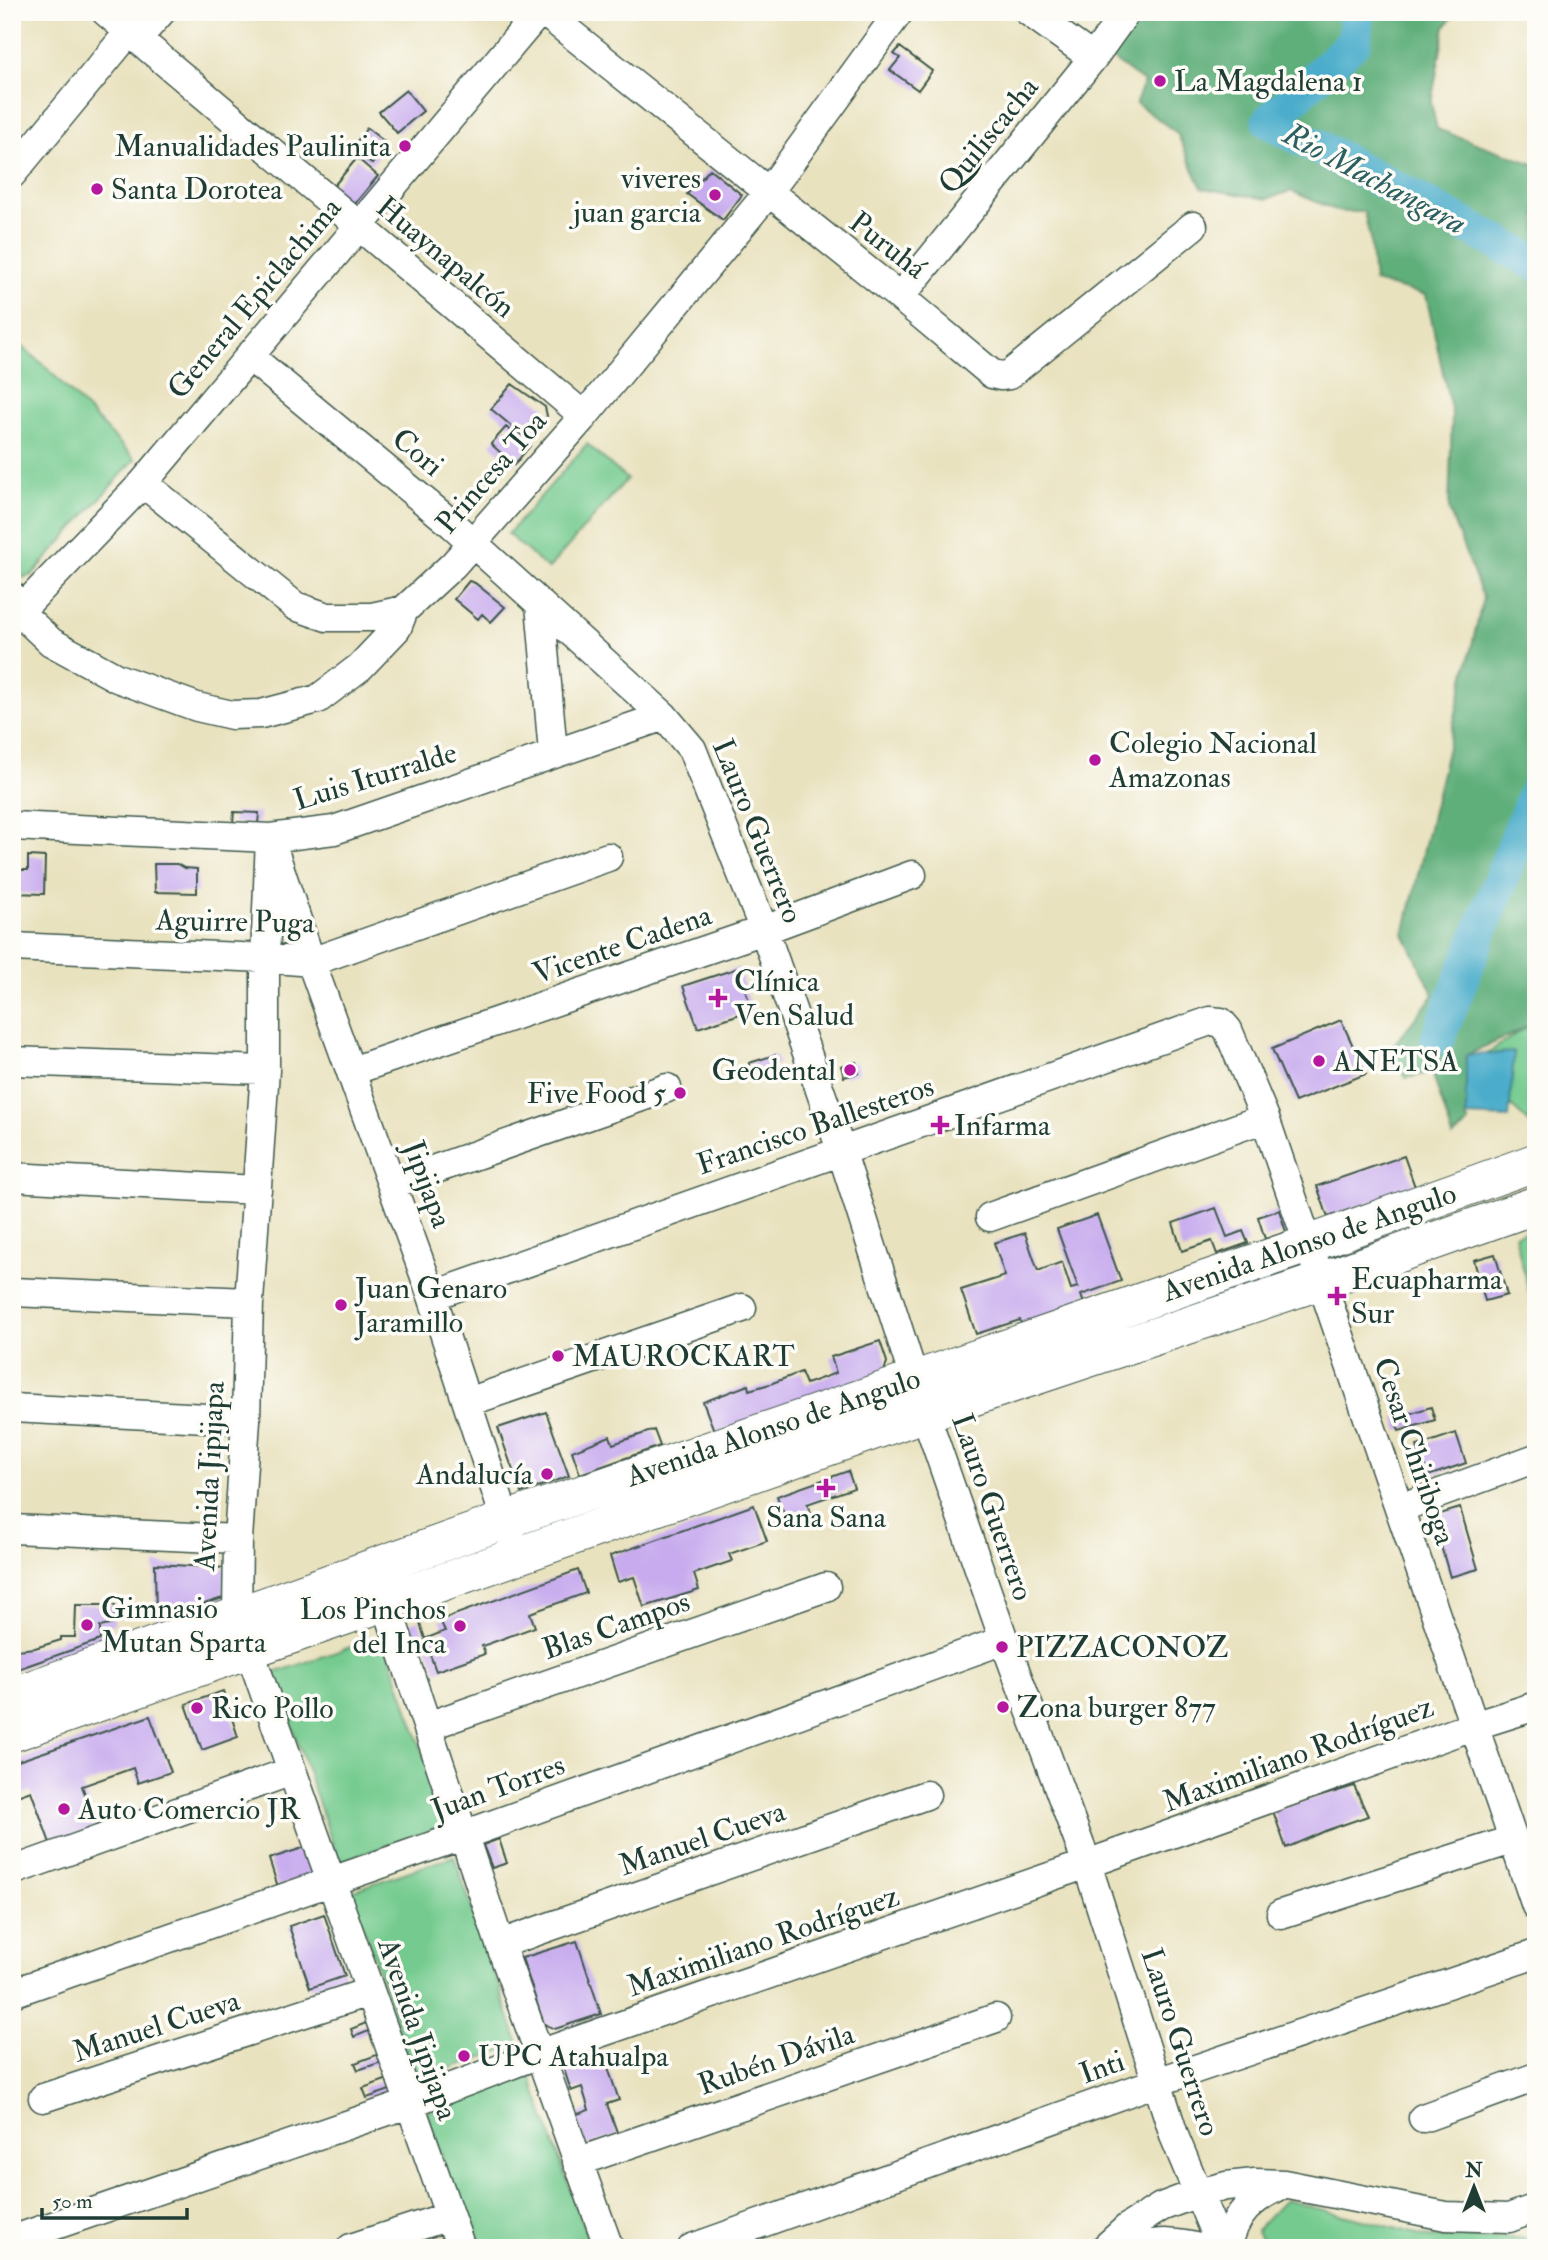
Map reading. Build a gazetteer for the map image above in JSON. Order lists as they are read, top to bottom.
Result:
{
  "streets": {
    "main road": ["Avenida Alonso de Angulo"],
    "street": [
      "Quiliscacha",
      "Puruhá",
      "Huaynapalcón",
      "General Epiclachima",
      "Cori",
      "Princesa Toa",
      "Luis Iturralde",
      "Lauro Guerrero",
      "Aguirre Puga",
      "Vicente Cadena",
      "Francisco Ballesteros",
      "Jipijapa",
      "Cesar Chiriboga",
      "Avenida Jipijapa",
      "Blas Campos",
      "Maximiliano Rodríguez",
      "Juan Torres",
      "Manuel Cueva",
      "Rubén Dávila",
      "Inti"
    ]
  },
  "crossings": [
    ["Quiliscacha", "Puruhá"],
    ["Puruhá", "Princesa Toa"],
    ["Huaynapalcón", "General Epiclachima"],
    ["Huaynapalcón", "Princesa Toa"],
    ["General Epiclachima", "Cori"],
    ["General Epiclachima", "Princesa Toa"],
    ["Cori", "Princesa Toa"],
    ["Cori", "Luis Iturralde"],
    ["Cori", "Lauro Guerrero"],
    ["Luis Iturralde", "Lauro Guerrero"],
    ["Luis Iturralde", "Jipijapa"],
    ["Luis Iturralde", "Avenida Jipijapa"],
    ["Lauro Guerrero", "Vicente Cadena"],
    ["Lauro Guerrero", "Francisco Ballesteros"],
    ["Lauro Guerrero", "Avenida Alonso de Angulo"],
    ["Lauro Guerrero", "Maximiliano Rodríguez"],
    ["Lauro Guerrero", "Juan Torres"],
    ["Lauro Guerrero", "Inti"],
    ["Aguirre Puga", "Jipijapa"],
    ["Aguirre Puga", "Avenida Jipijapa"],
    ["Vicente Cadena", "Jipijapa"],
    ["Francisco Ballesteros", "Jipijapa"],
    ["Francisco Ballesteros", "Cesar Chiriboga"],
    ["Jipijapa", "Avenida Alonso de Angulo"],
    ["Jipijapa", "Avenida Jipijapa"],
    ["Avenida Alonso de Angulo", "Cesar Chiriboga"],
    ["Avenida Alonso de Angulo", "Avenida Jipijapa"],
    ["Cesar Chiriboga", "Maximiliano Rodríguez"],
    ["Avenida Jipijapa", "Maximiliano Rodríguez"],
    ["Avenida Jipijapa", "Juan Torres"],
    ["Avenida Jipijapa", "Manuel Cueva"]
  ],
  "water": ["Rio Machangara"],
  "places": {
    "other": [
      "La Magdalena 1",
      "Manualidades Paulinita",
      "Santa Dorotea",
      "viveres juan garcia",
      "Colegio Nacional Amazonas",
      "ANETSA",
      "Geodental",
      "Five Food 5",
      "Juan Genaro Jaramillo",
      "MAUROCKART",
      "Andalucía",
      "Gimnasio Mutan Sparta",
      "Los Pinchos del Inca",
      "PIZZACONOZ",
      "Zona burger 877",
      "Rico Pollo",
      "Auto Comercio JR",
      "UPC Atahualpa"
    ],
    "health": [
      "Clínica Ven Salud",
      "Infarma",
      "Ecuapharma Sur",
      "Sana Sana"
    ]
  },
  "scale_bar": "50 m",
  "north": "top"
}
